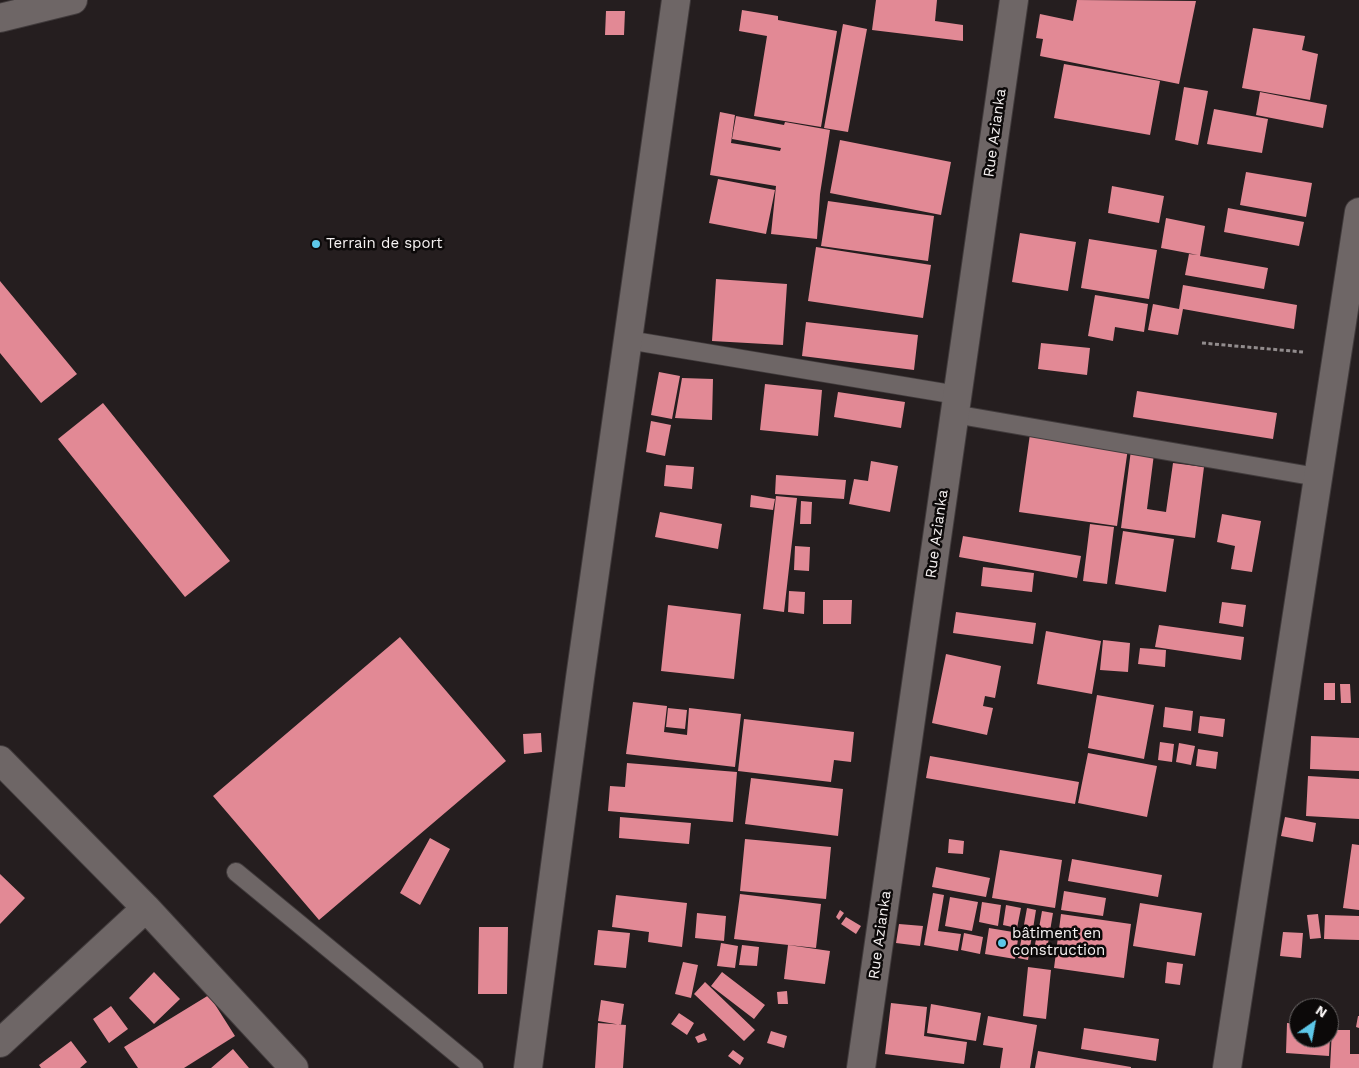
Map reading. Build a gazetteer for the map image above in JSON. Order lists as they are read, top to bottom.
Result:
{
  "streets": {
    "street": ["Rue Azianka"]
  },
  "places": ["Terrain de sport", "bâtiment en construction"],
  "north": "top right"
}
